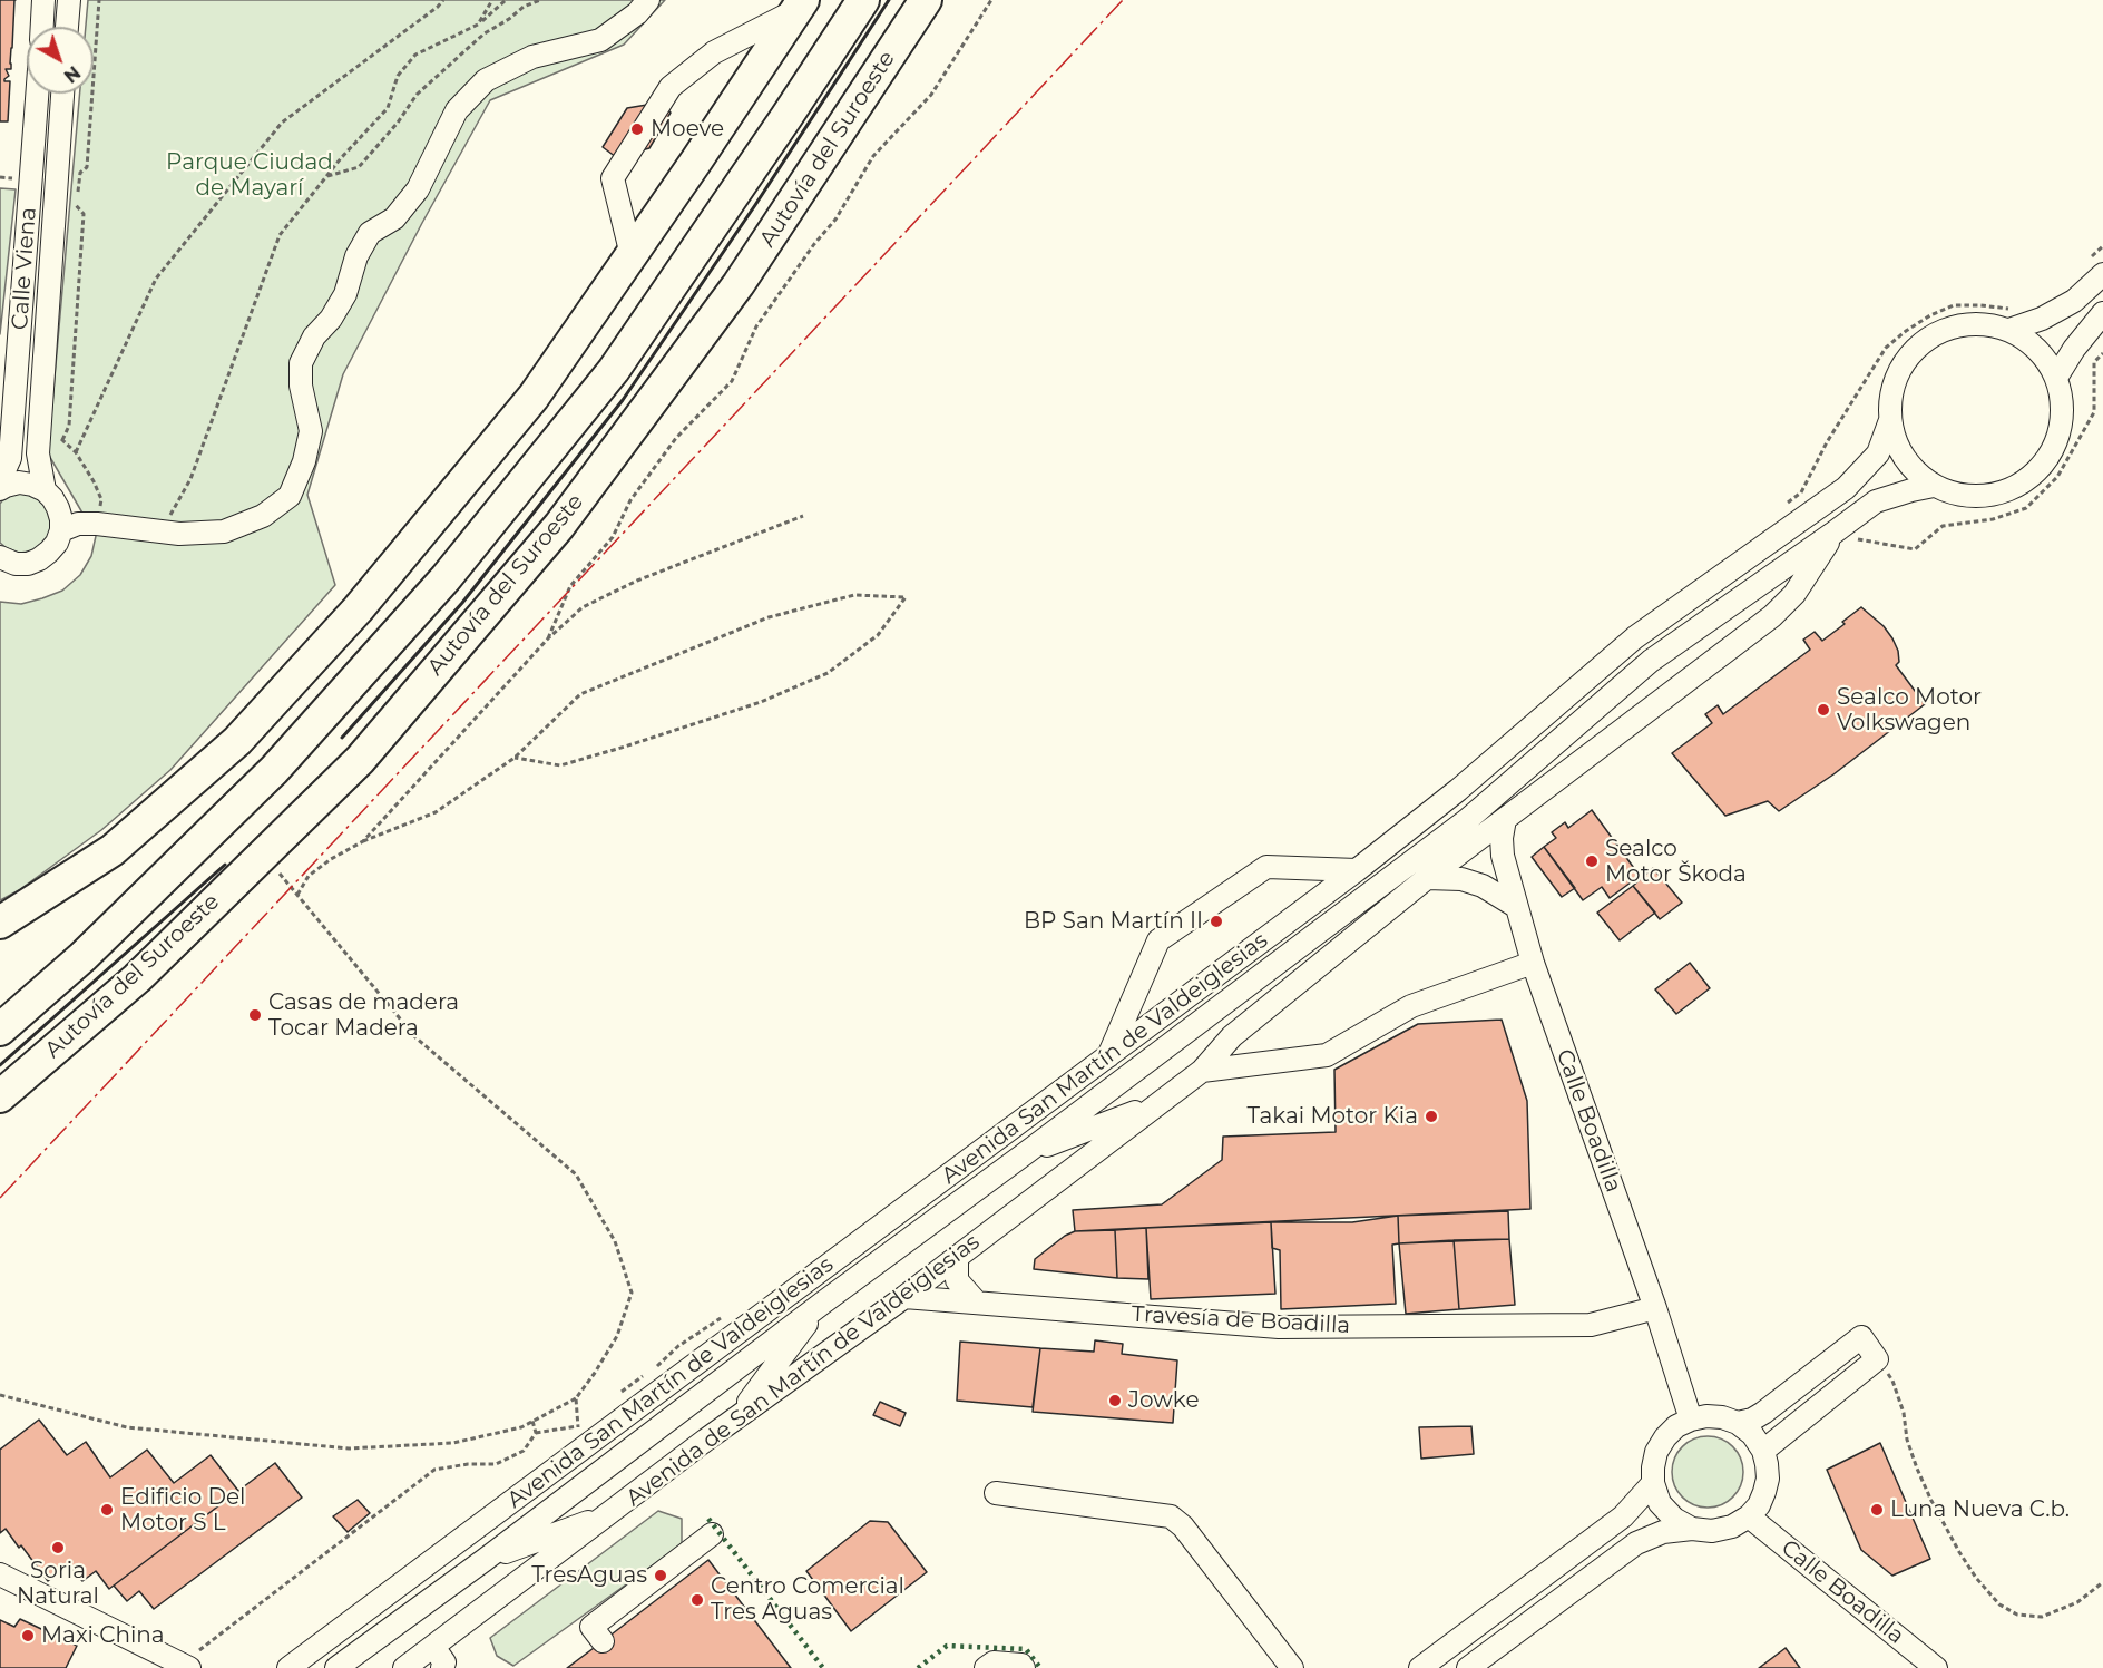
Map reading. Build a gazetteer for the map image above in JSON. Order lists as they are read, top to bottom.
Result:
{
  "streets": {
    "highway": ["Autovía del Suroeste"],
    "street": [
      "Calle Viena",
      "Avenida San Martín de Valdeiglesias",
      "Calle Boadilla",
      "Travesía de Boadilla",
      "Avenida de San Martín de Valdeiglesias"
    ]
  },
  "crossings": [
    ["Avenida San Martín de Valdeiglesias", "Avenida de San Martín de Valdeiglesias"],
    ["Calle Boadilla", "Travesía de Boadilla"],
    ["Calle Boadilla", "Avenida de San Martín de Valdeiglesias"],
    ["Travesía de Boadilla", "Avenida de San Martín de Valdeiglesias"]
  ],
  "parks": ["Parque Ciudad de Mayarí"],
  "places": [
    "Moeve",
    "Sealco Motor Volkswagen",
    "Sealco Motor Škoda",
    "BP San Martín II",
    "Casas de madera Tocar Madera",
    "Takai Motor Kia",
    "Jowke",
    "Edificio Del Motor S L",
    "Luna Nueva C.b.",
    "Soria Natural",
    "TresAguas",
    "Centro Comercial Tres Aguas",
    "Maxi China"
  ],
  "north": "bottom right"
}
